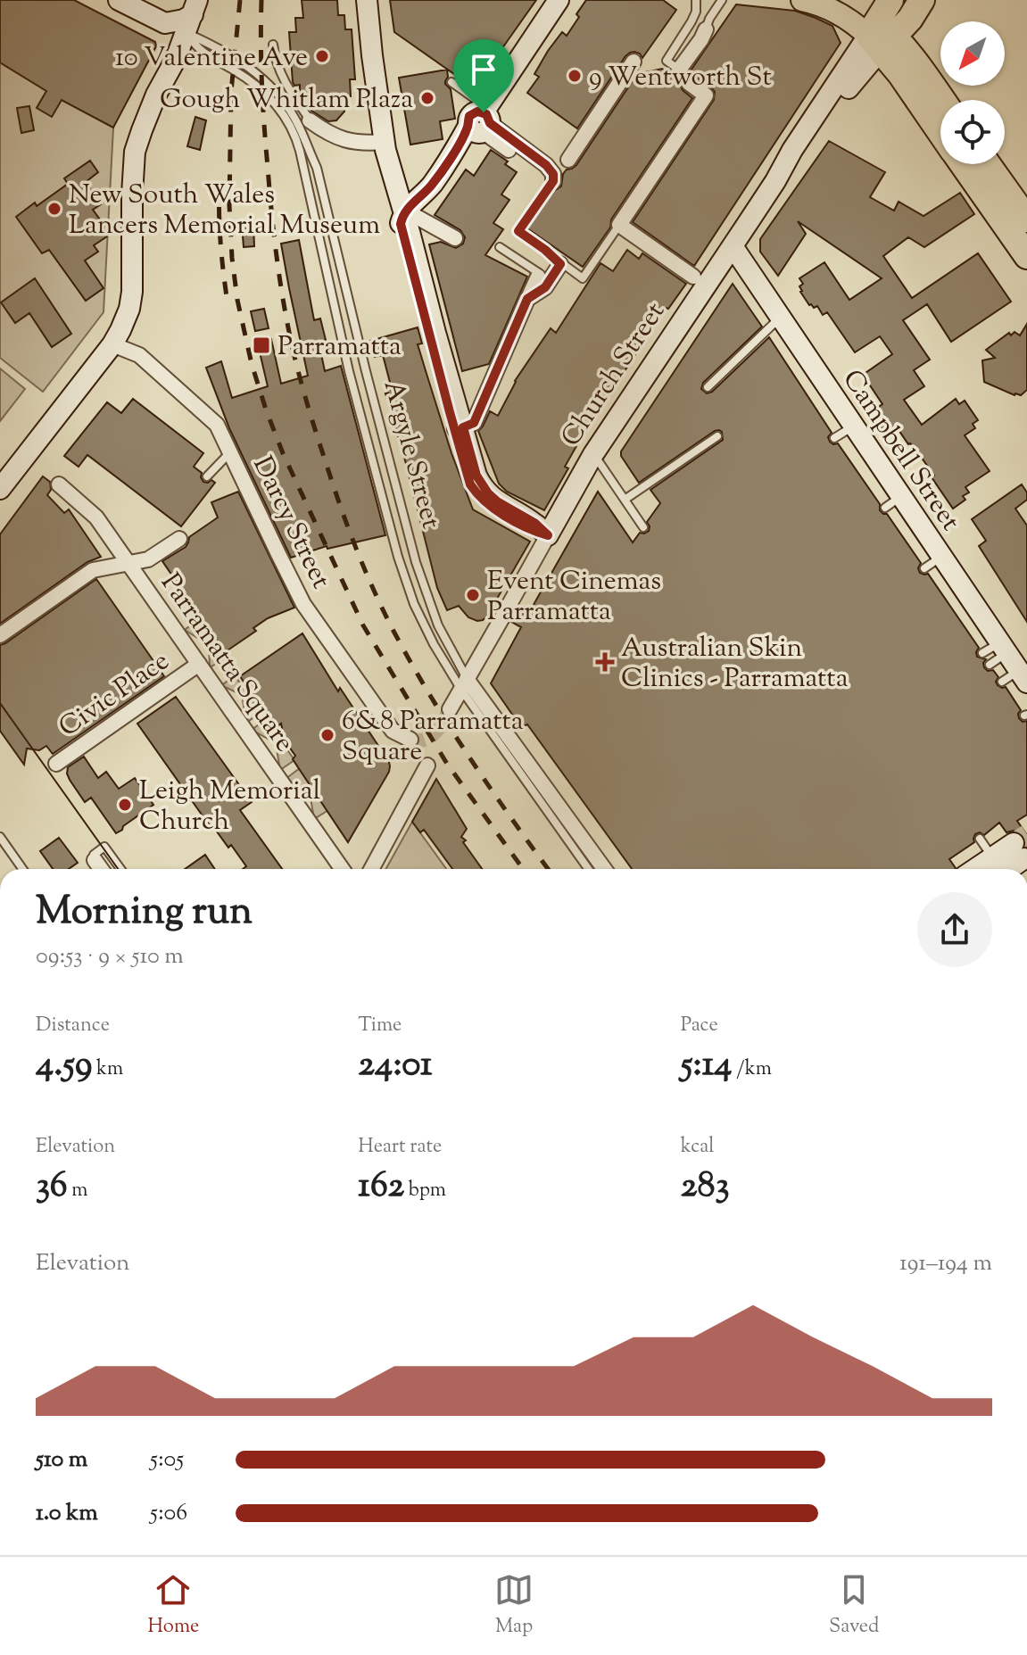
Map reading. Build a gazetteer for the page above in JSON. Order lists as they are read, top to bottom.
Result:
{
  "streets": {
    "highway": ["Church Street"],
    "street": [
      "Campbell Street",
      "Argyle Street",
      "Darcy Street",
      "Parramatta Square",
      "Civic Place"
    ]
  },
  "crossings": [
    ["Church Street", "Campbell Street"],
    ["Church Street", "Argyle Street"],
    ["Parramatta Square", "Civic Place"]
  ],
  "places": {
    "other": [
      "10 Valentine Ave",
      "9 Wentworth St",
      "Gough Whitlam Plaza",
      "New South Wales Lancers Memorial Museum",
      "Event Cinemas Parramatta",
      "6&8 Parramatta Square",
      "Leigh Memorial Church"
    ],
    "transit": ["Parramatta"],
    "health": ["Australian Skin Clinics - Parramatta"]
  },
  "north": "bottom left",
  "page": {
    "heading": ["Morning run", "09:53 · 9 × 510 m"],
    "stats": [
      ["Distance", "4.59 km"],
      ["Time", "24:01"],
      ["Pace", "5:14 /km"],
      ["Elevation", "36 m"],
      ["Heart rate", "162 bpm"],
      ["kcal", "283"]
    ],
    "chart": ["Elevation", "191–194 m"],
    "list": [
      {
        "name": "510 m",
        "note": "5:05"
      },
      {
        "name": "1.0 km",
        "note": "5:06"
      }
    ],
    "tabs": ["Home", "Map", "Saved"]
  }
}
